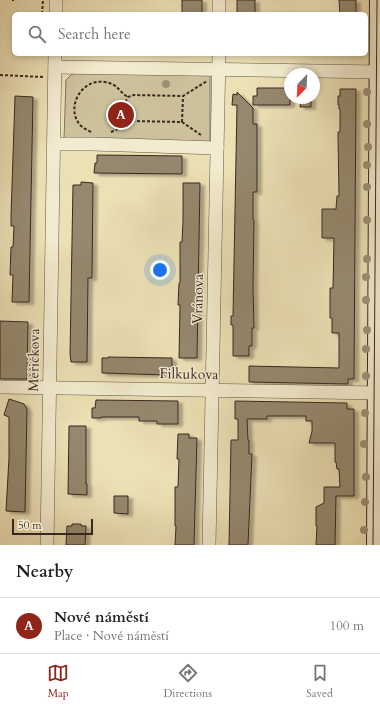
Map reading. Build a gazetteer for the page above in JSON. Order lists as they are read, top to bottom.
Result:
{
  "streets": {
    "street": ["Vránova", "Měřičkova", "Filkukova"]
  },
  "crossings": [
    ["Vránova", "Filkukova"],
    ["Měřičkova", "Filkukova"]
  ],
  "scale_bar": "50 m",
  "north": "bottom left",
  "page": {
    "search": "Search here",
    "pins": "A",
    "scale": "50 m",
    "heading": "Nearby",
    "list": [
      {
        "mark": "A",
        "name": "Nové náměstí",
        "note": "Place · Nové náměstí",
        "value": "100 m"
      }
    ],
    "nav": ["Map", "Directions", "Saved"]
  }
}
